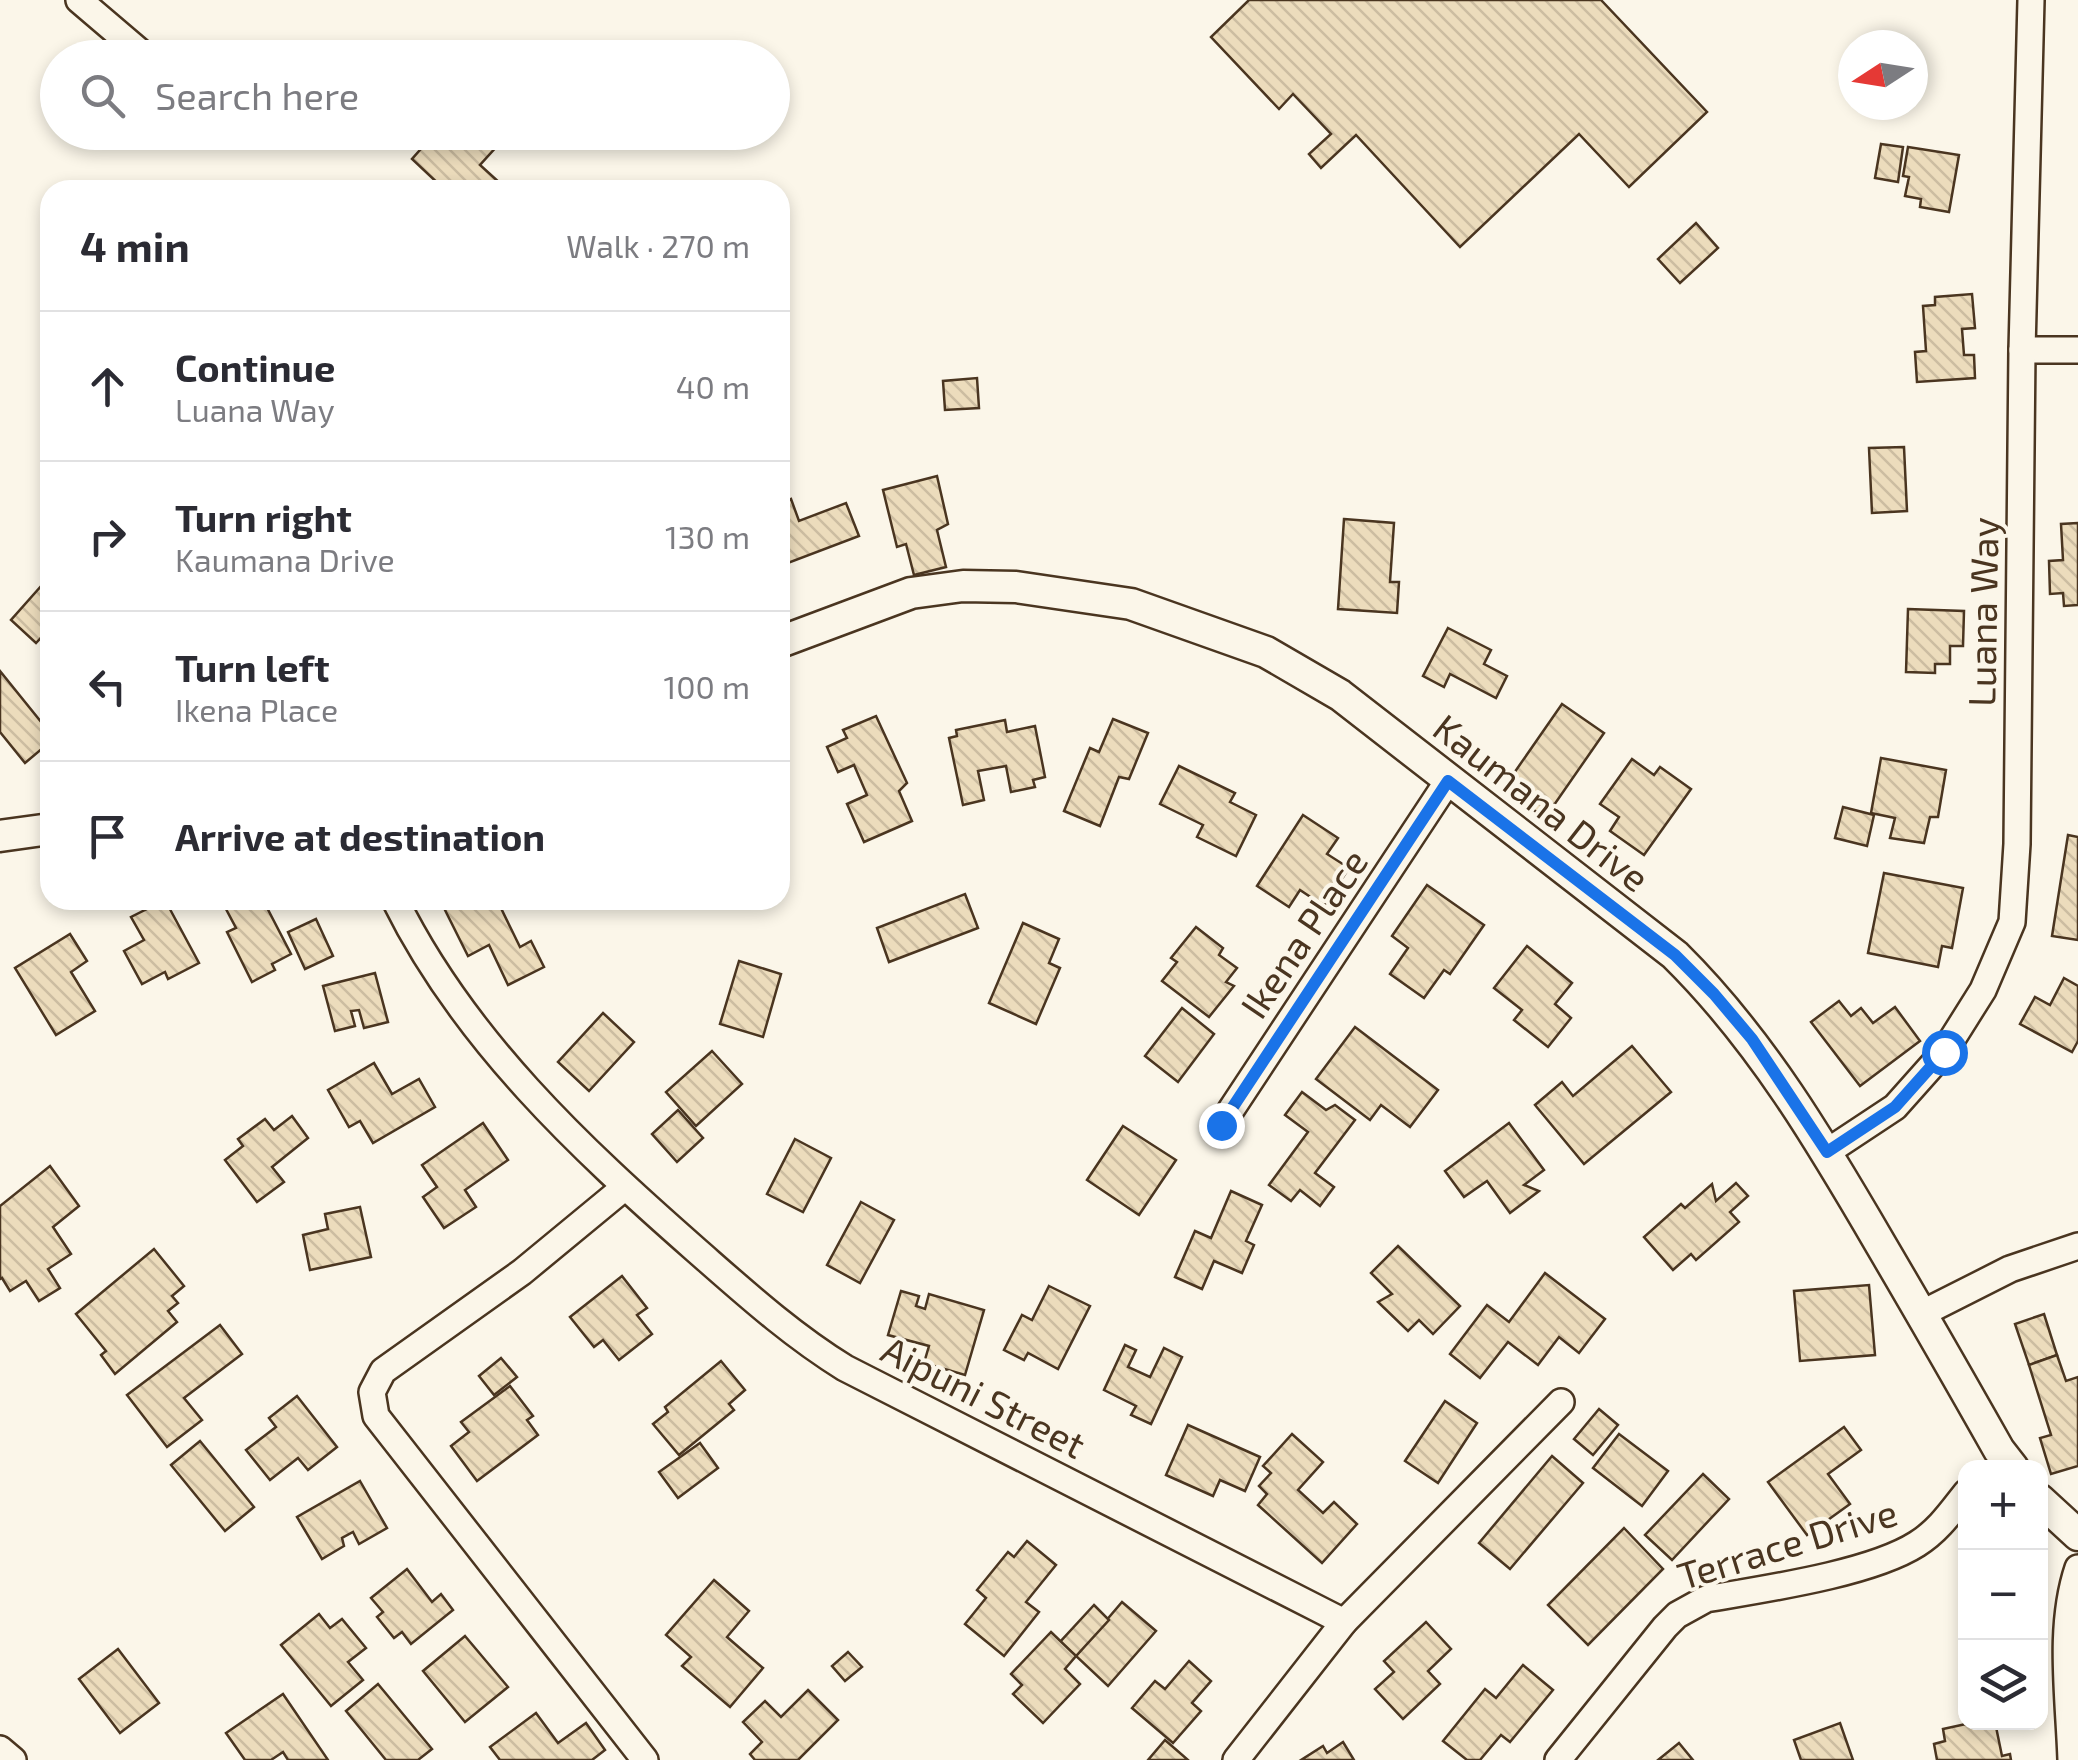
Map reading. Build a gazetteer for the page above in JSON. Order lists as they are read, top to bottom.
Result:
{
  "streets": {
    "street": [
      "Luana Way",
      "Kaumana Drive",
      "Ikena Place",
      "Aipuni Street",
      "Terrace Drive"
    ]
  },
  "crossings": [
    ["Luana Way", "Kaumana Drive"],
    ["Kaumana Drive", "Ikena Place"]
  ],
  "north": "left",
  "page": {
    "search": "Search here",
    "heading": ["4 min", "Walk · 270 m"],
    "list": [
      ["Continue", "Luana Way", "40 m"],
      ["Turn right", "Kaumana Drive", "130 m"],
      ["Turn left", "Ikena Place", "100 m"],
      "Arrive at destination"
    ],
    "map_buttons": ["+", "−"]
  }
}
